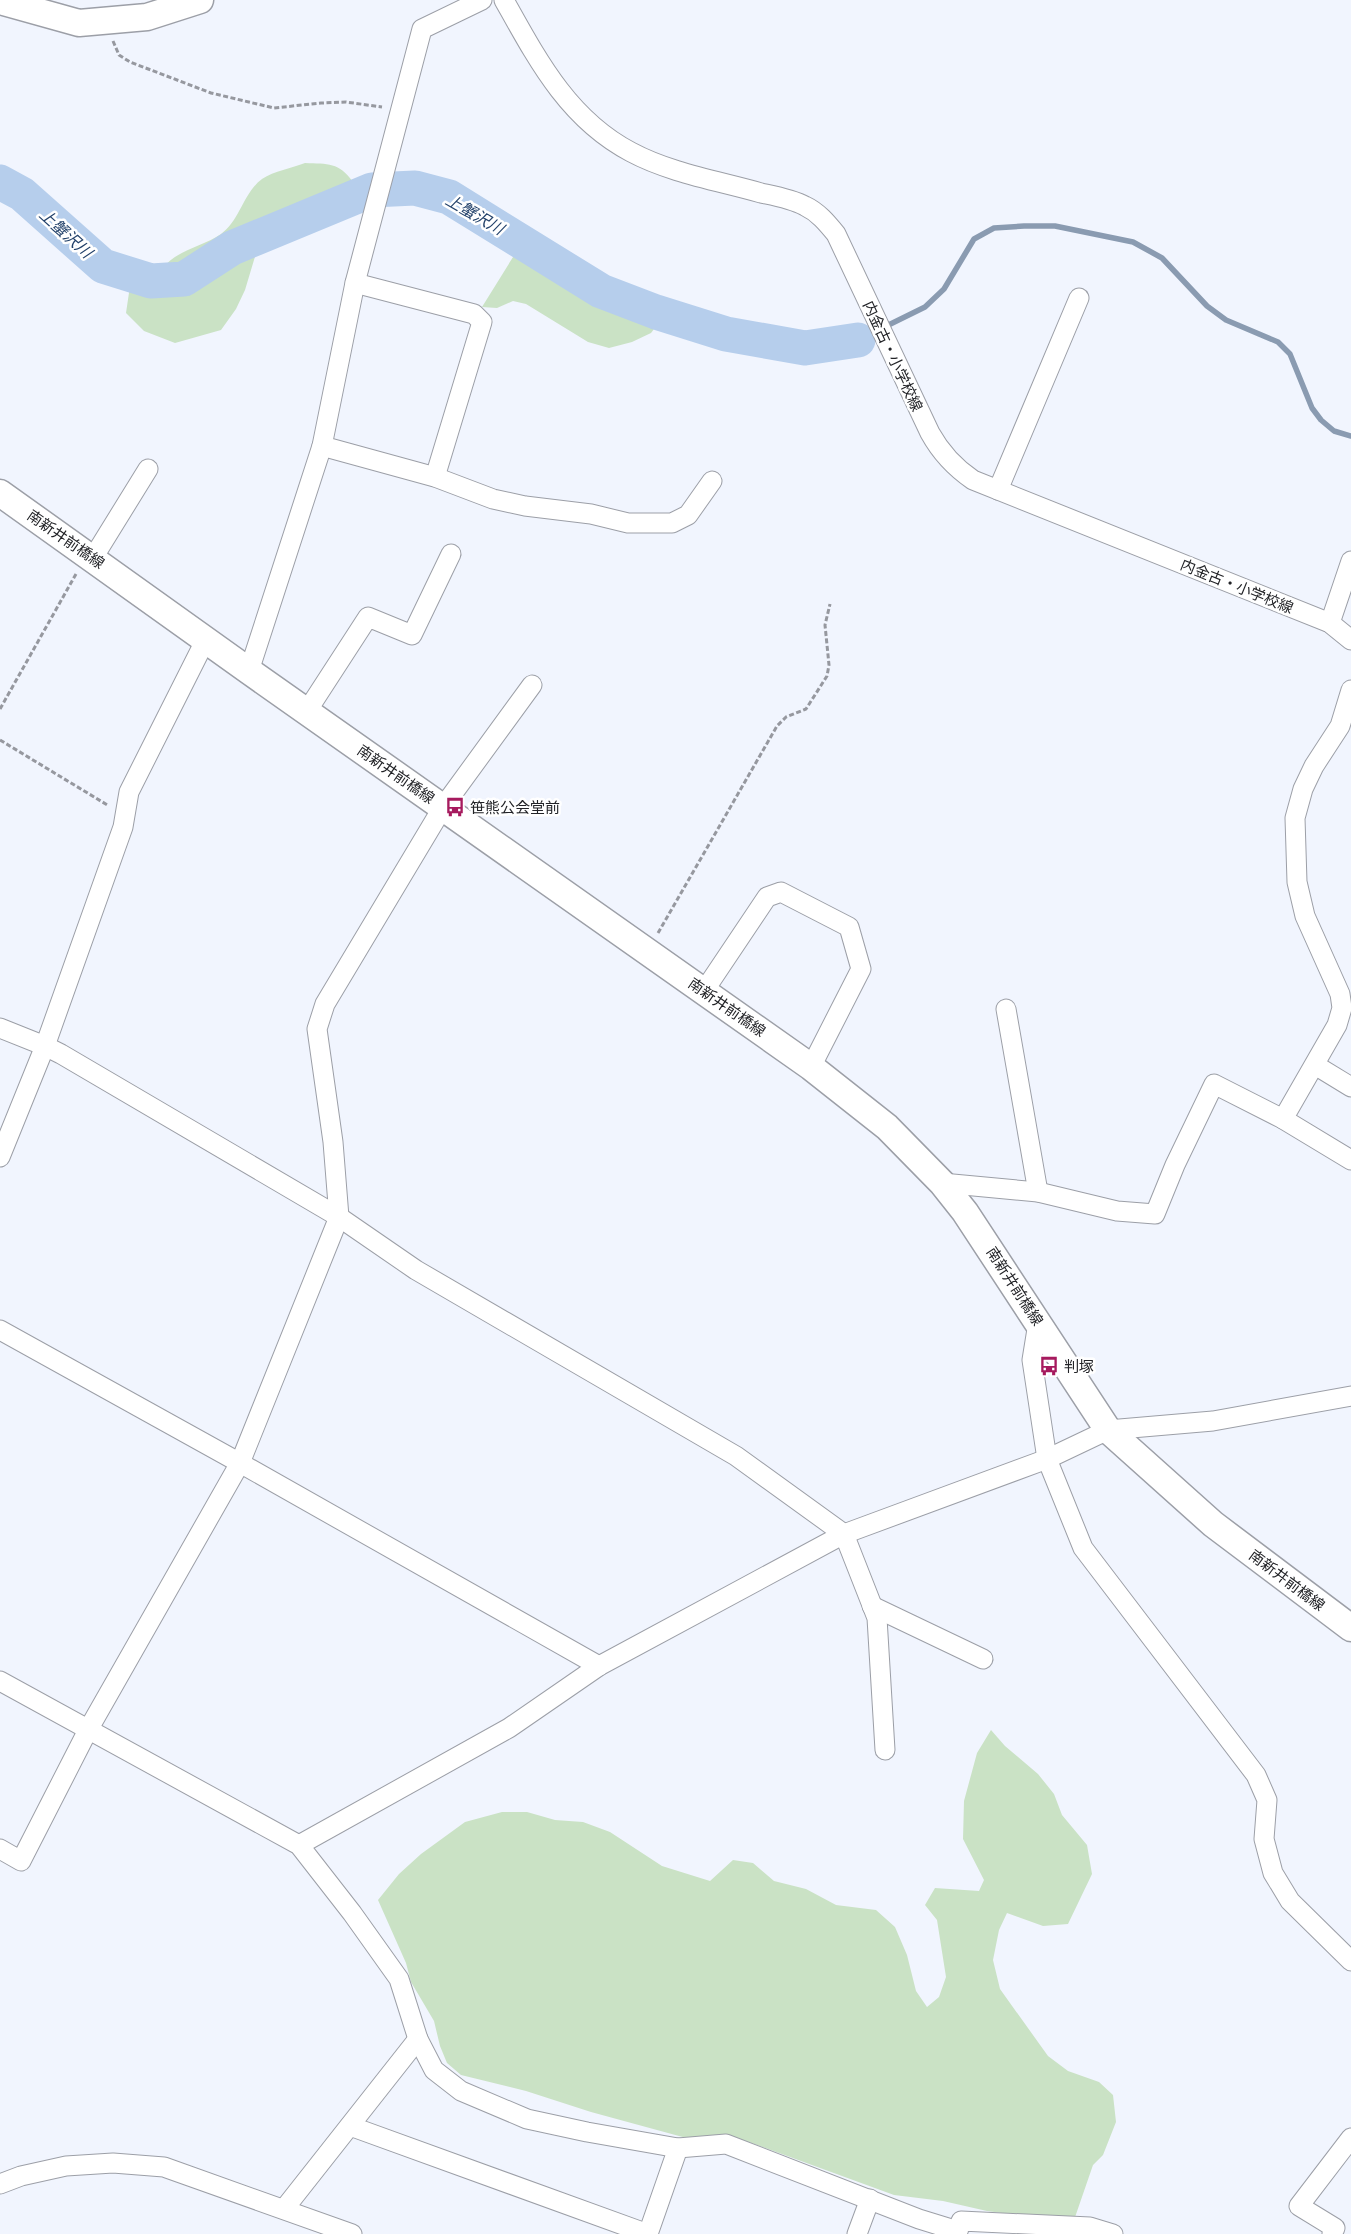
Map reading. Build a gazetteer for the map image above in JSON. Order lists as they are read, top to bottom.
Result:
{
  "streets": {
    "main road": ["南新井前橋線"],
    "street": ["内金古・小学校線"]
  },
  "water": ["上蟹沢川"],
  "places": {
    "bus stop": ["笹熊公会堂前", "判塚"]
  }
}
